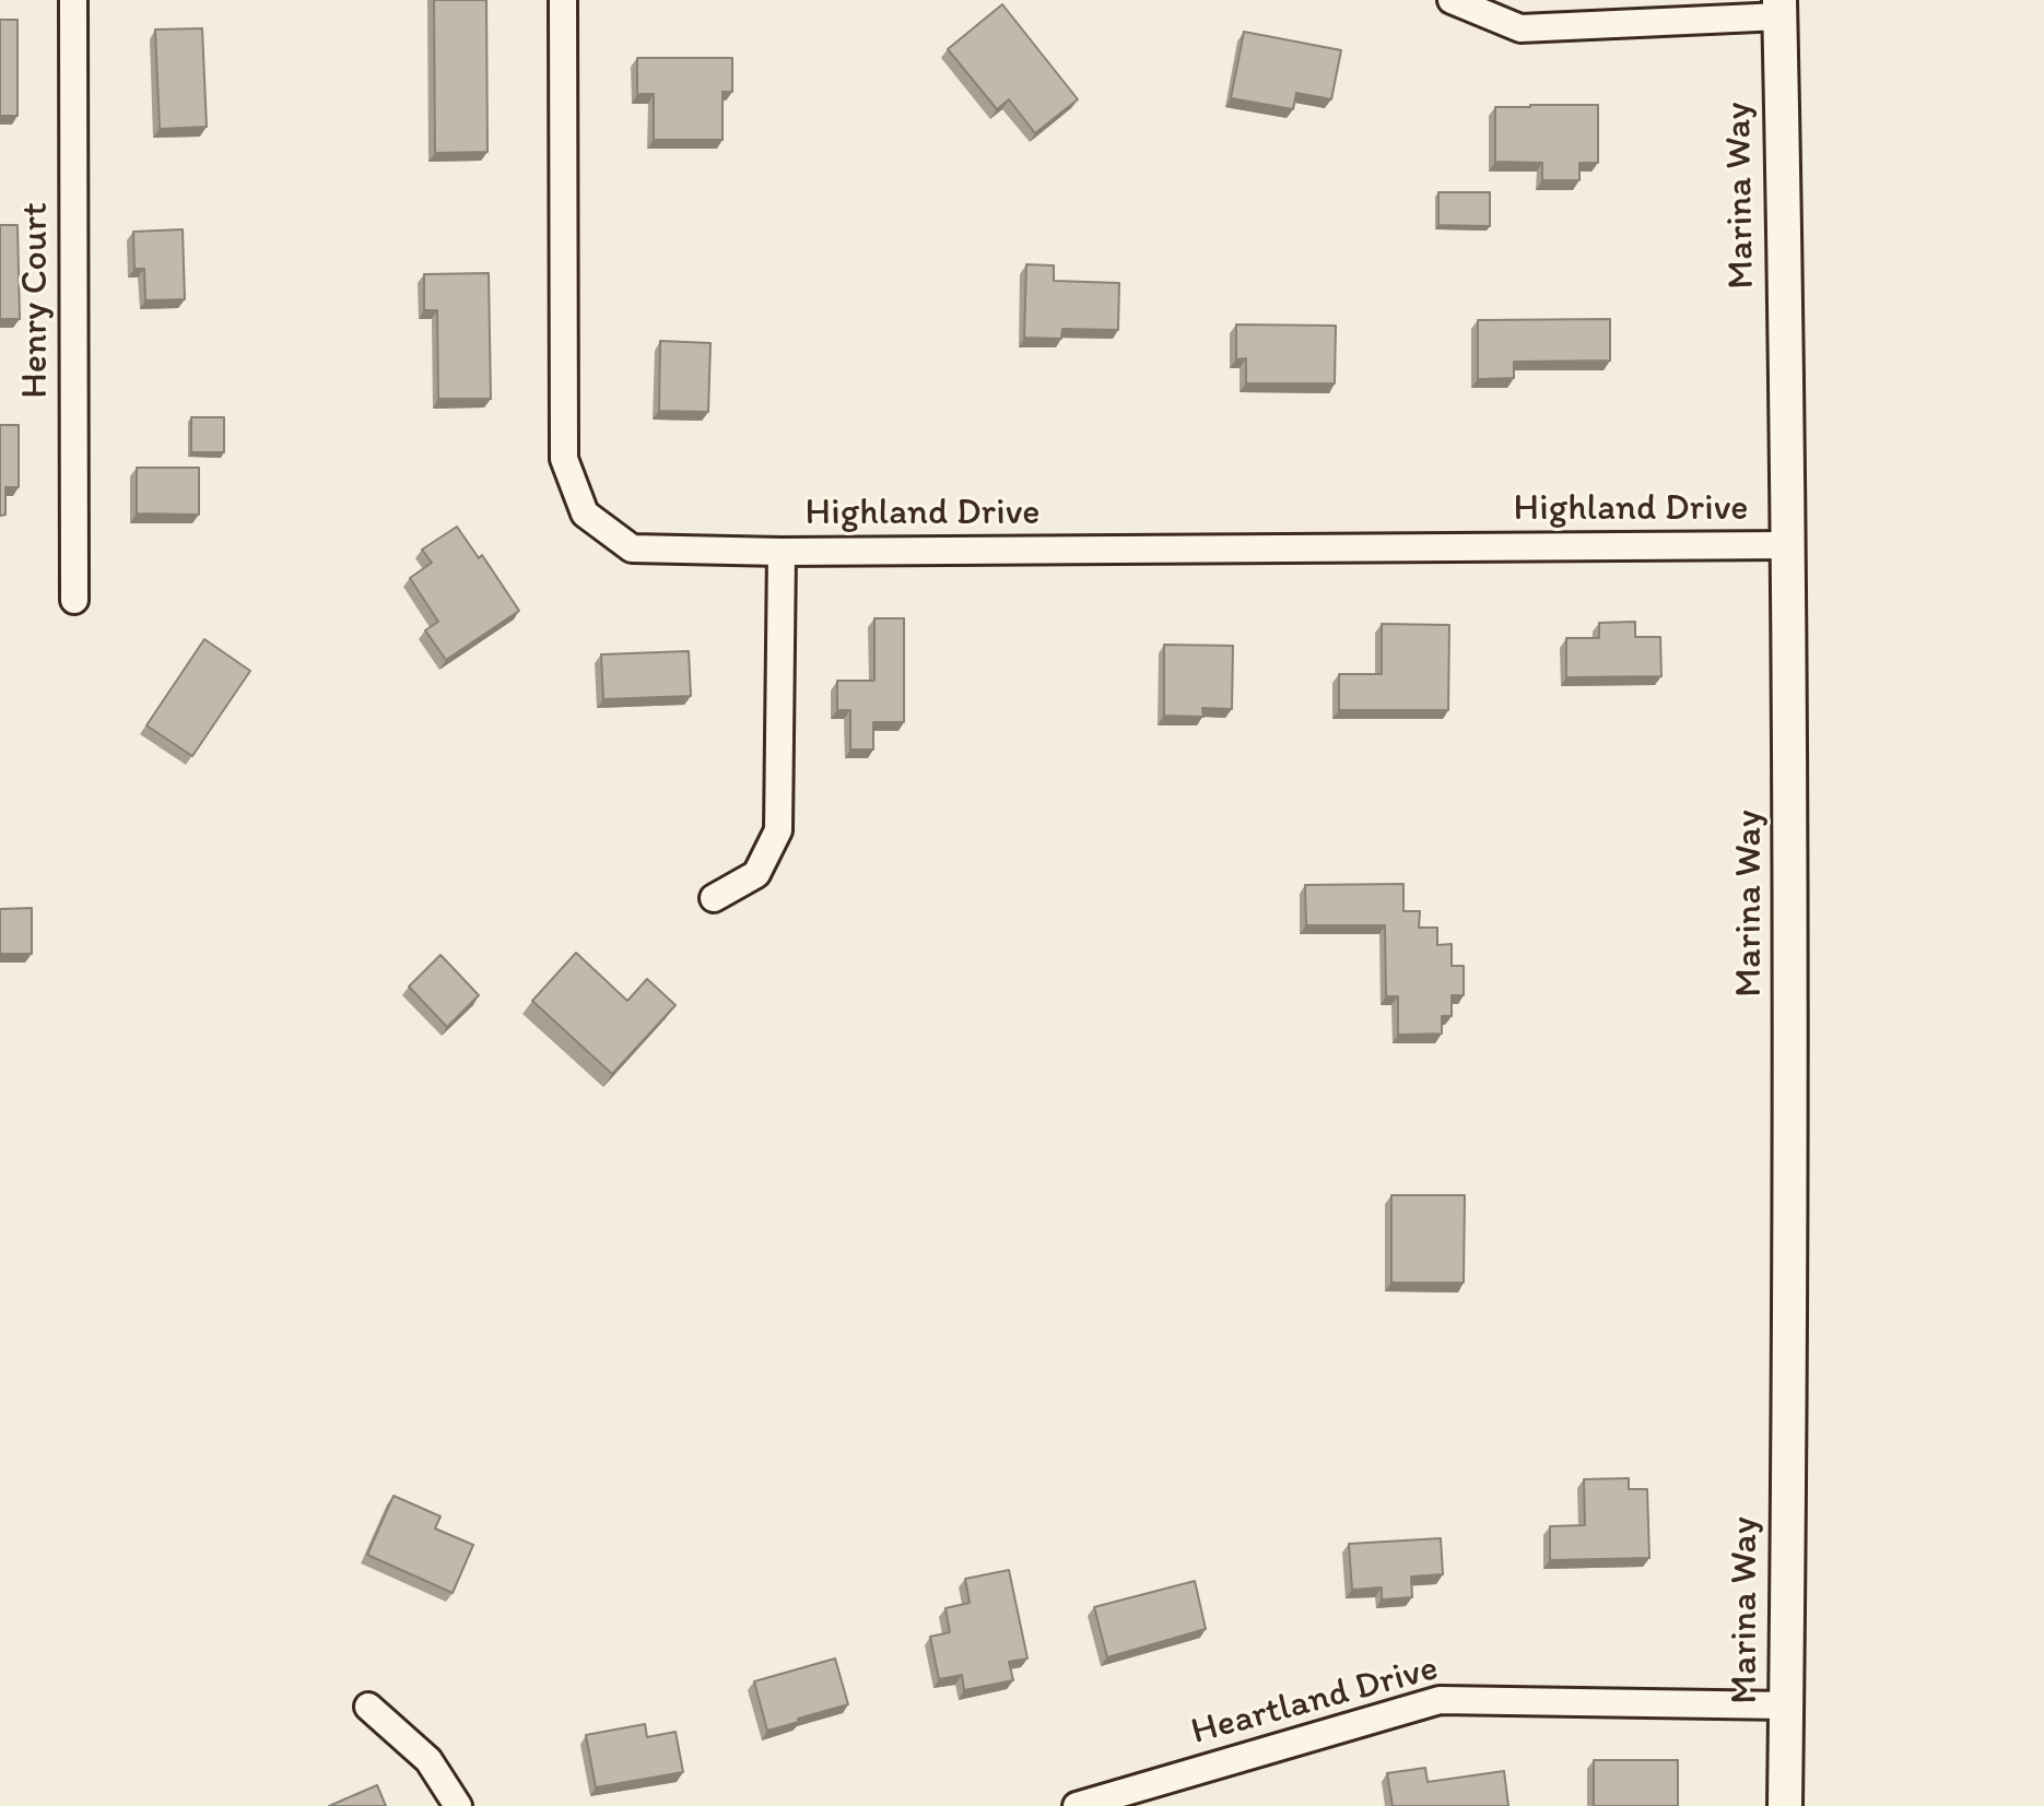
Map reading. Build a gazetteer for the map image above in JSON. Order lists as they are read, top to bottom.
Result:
{
  "streets": {
    "street": [
      "Marina Way",
      "Henry Court",
      "Highland Drive",
      "Heartland Drive"
    ]
  },
  "crossings": [
    ["Marina Way", "Highland Drive"],
    ["Marina Way", "Heartland Drive"]
  ]
}
